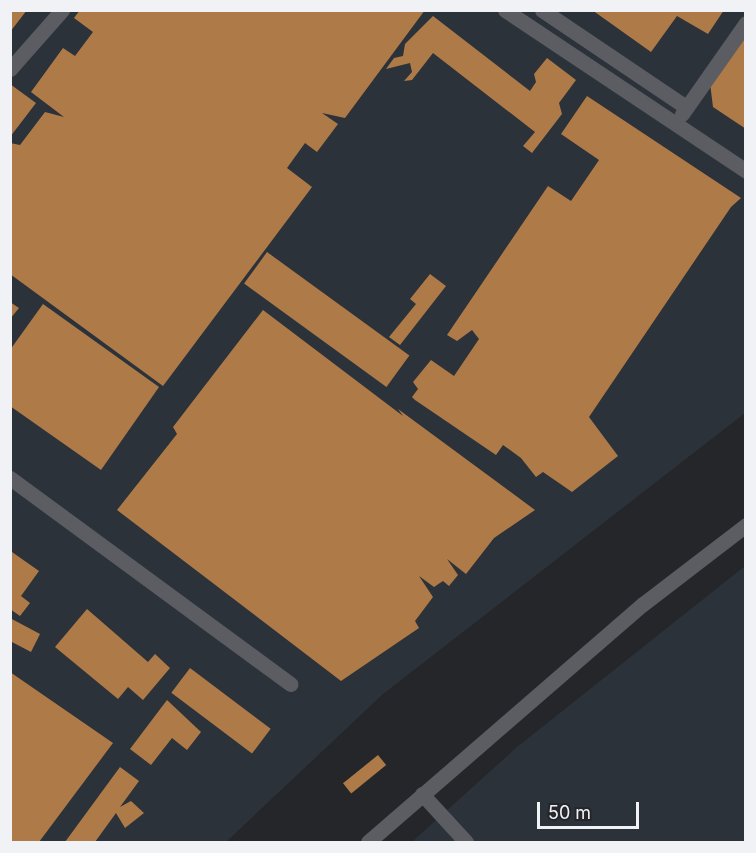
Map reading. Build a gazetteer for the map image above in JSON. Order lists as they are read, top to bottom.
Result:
{
  "scale_bar": "50 m"
}
